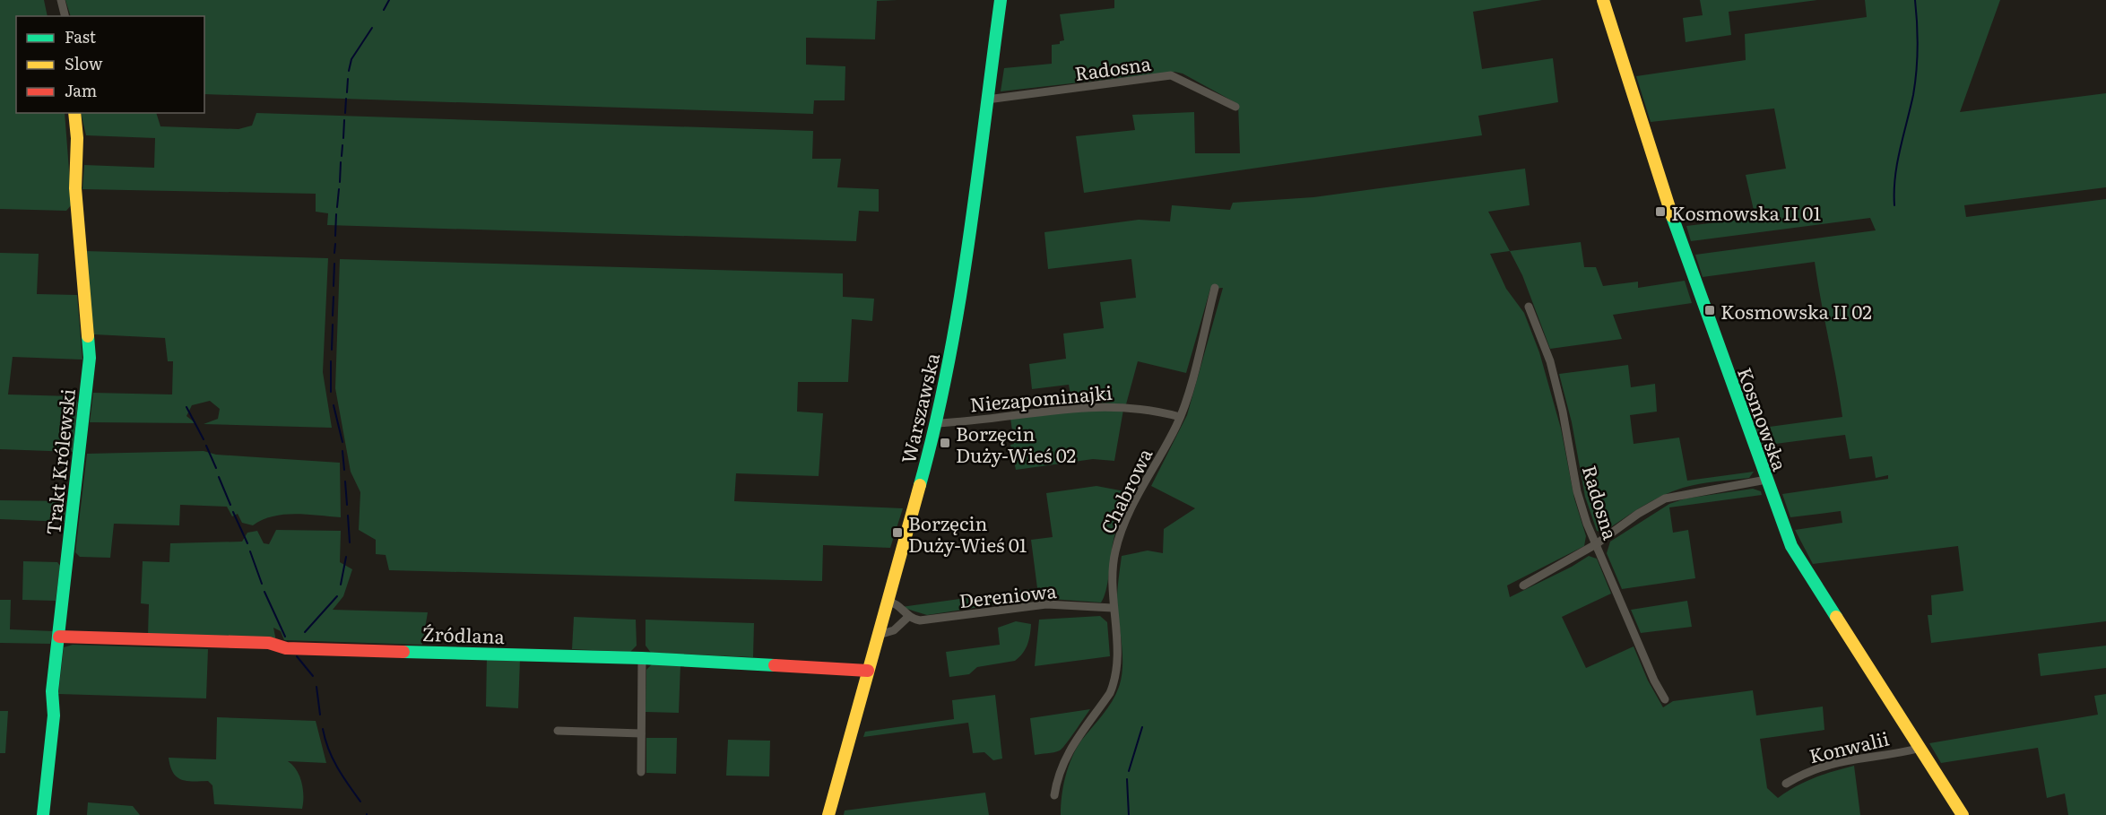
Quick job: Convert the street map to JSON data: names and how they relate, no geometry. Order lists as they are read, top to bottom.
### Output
{
  "streets": {
    "street": [
      "Radosna",
      "Niezapominajki",
      "Warszawska",
      "Kosmowska",
      "Trakt Królewski",
      "Chabrowa",
      "Dereniowa",
      "Źródlana",
      "Konwalii"
    ]
  },
  "crossings": [
    ["Radosna", "Warszawska"],
    ["Niezapominajki", "Warszawska"],
    ["Niezapominajki", "Chabrowa"],
    ["Warszawska", "Źródlana"],
    ["Kosmowska", "Konwalii"],
    ["Trakt Królewski", "Źródlana"],
    ["Chabrowa", "Dereniowa"]
  ],
  "places": {
    "transit": [
      "Kosmowska II 01",
      "Kosmowska II 02",
      "Borzęcin Duży-Wieś 02",
      "Borzęcin Duży-Wieś 01"
    ]
  },
  "legend": ["Fast", "Slow", "Jam"]
}
